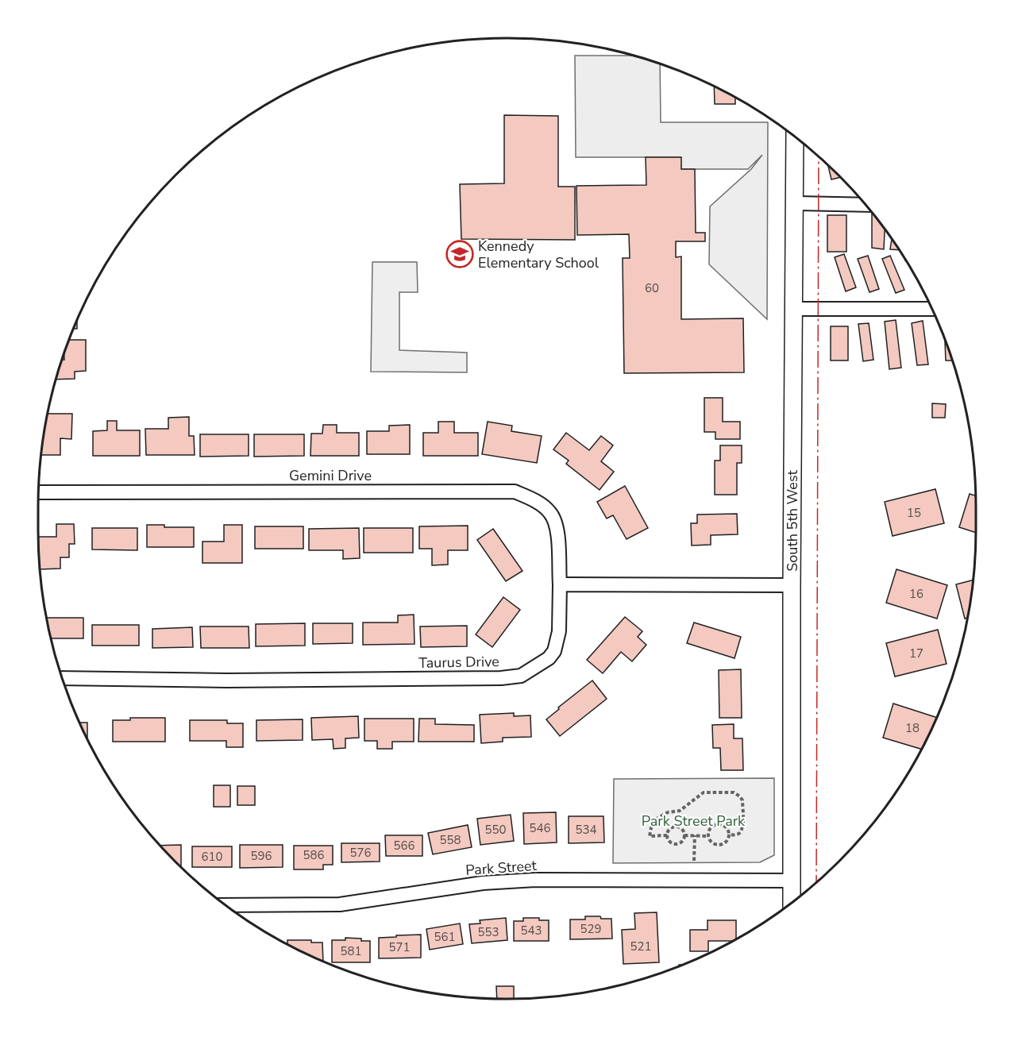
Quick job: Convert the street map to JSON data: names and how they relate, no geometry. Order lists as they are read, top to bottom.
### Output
{
  "streets": {
    "street": [
      "Gemini Drive",
      "South 5th West",
      "Taurus Drive",
      "Park Street"
    ]
  },
  "crossings": [
    ["Gemini Drive", "Taurus Drive"],
    ["South 5th West", "Park Street"]
  ],
  "parks": ["Park Street Park"],
  "places": {
    "school or university": ["Kennedy Elementary School"]
  },
  "house_numbers": [
    "60",
    "15",
    "16",
    "17",
    "18",
    "546",
    "550",
    "534",
    "558",
    "566",
    "576",
    "586",
    "596",
    "610",
    "529",
    "543",
    "553",
    "561",
    "521",
    "571",
    "581"
  ]
}
